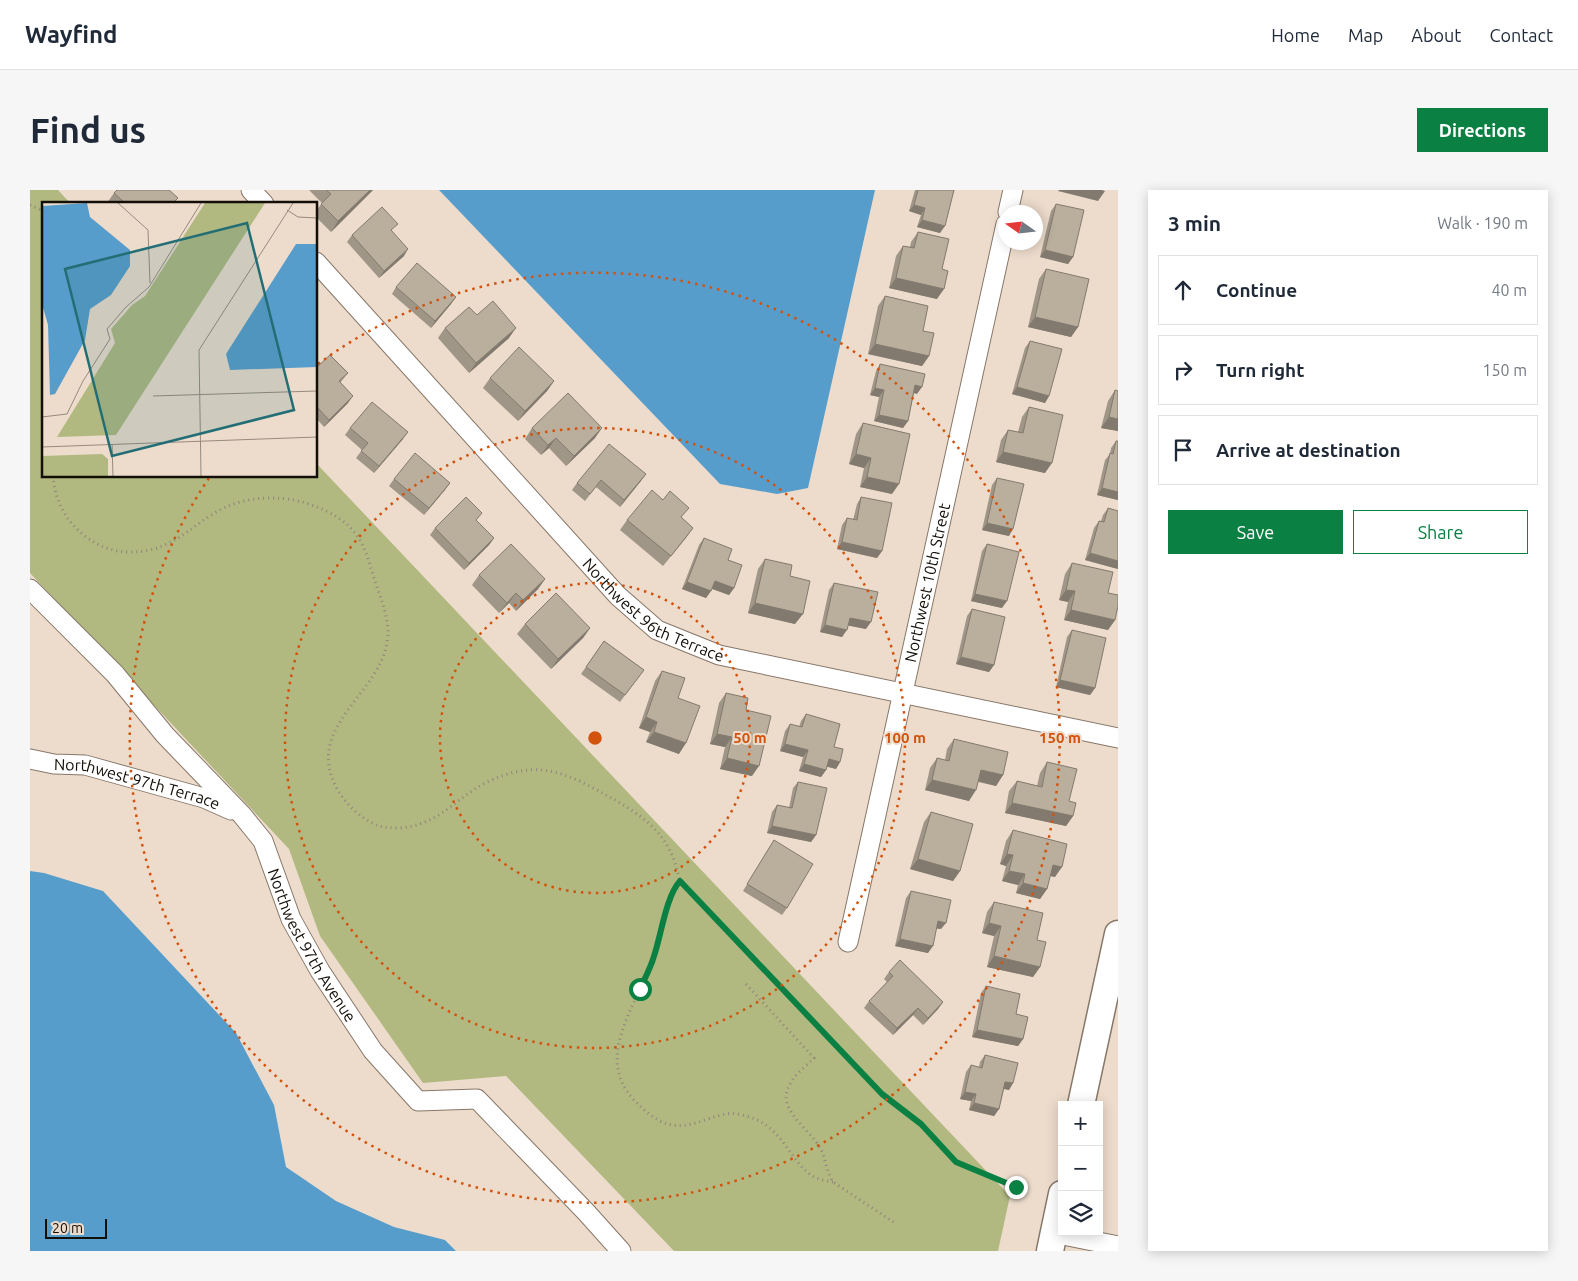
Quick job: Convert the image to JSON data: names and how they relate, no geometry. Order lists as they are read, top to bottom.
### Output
{
  "streets": {
    "street": [
      "Northwest 10th Street",
      "Northwest 96th Terrace",
      "Northwest 97th Terrace",
      "Northwest 97th Avenue"
    ]
  },
  "crossings": [
    ["Northwest 10th Street", "Northwest 96th Terrace"],
    ["Northwest 97th Terrace", "Northwest 97th Avenue"]
  ],
  "scale_bar": "20 m",
  "north": "left",
  "page": {
    "header": "Wayfind",
    "nav": [
      "Home",
      "Map",
      "About",
      "Contact"
    ],
    "buttons": [
      "Directions",
      ["Save", "Share"]
    ],
    "title": "Find us",
    "heading": ["3 min", "Walk · 190 m"],
    "list": [
      ["Continue", "40 m"],
      ["Turn right", "150 m"],
      "Arrive at destination"
    ],
    "map_buttons": ["+", "−"],
    "scale": "20 m"
  },
  "rings": ["50 m", "100 m", "150 m"]
}
